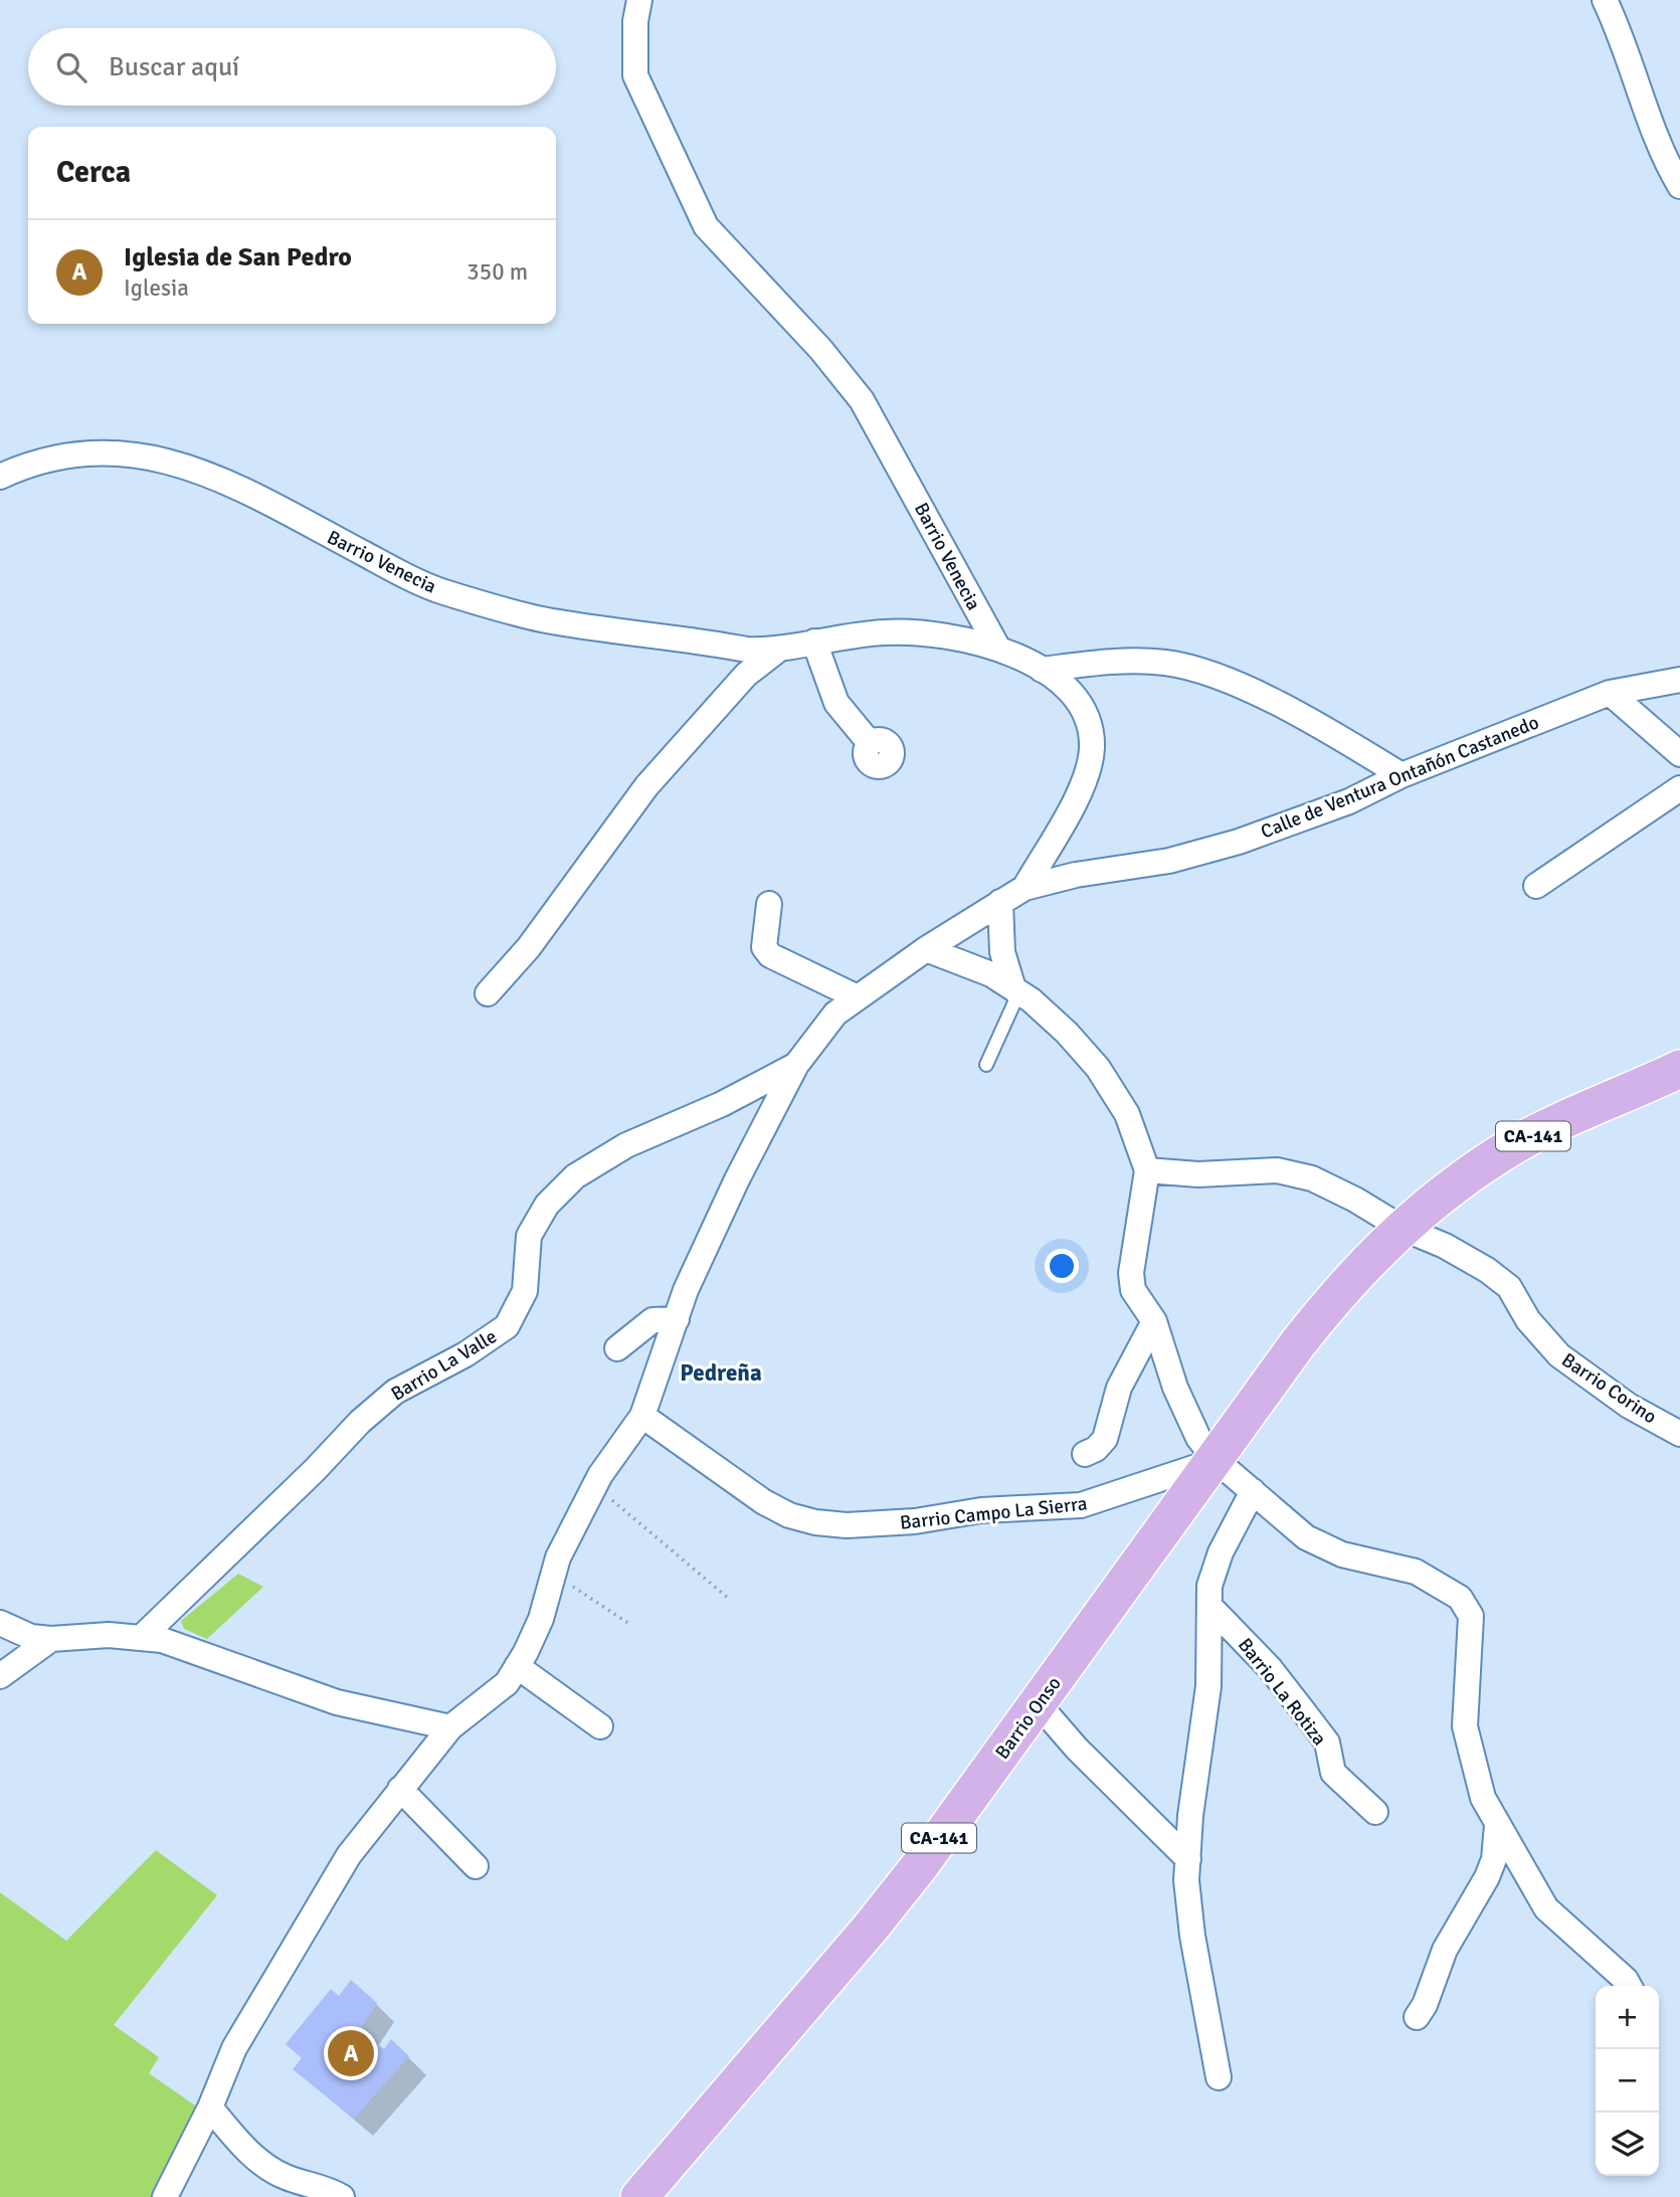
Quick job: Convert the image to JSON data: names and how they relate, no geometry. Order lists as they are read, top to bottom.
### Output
{
  "streets": {
    "main road": ["CA-141", "Barrio Onso"],
    "street": [
      "Barrio Venecia",
      "Calle de Ventura Ontañón Castanedo",
      "Barrio La Valle",
      "Barrio Corino",
      "Barrio Campo La Sierra",
      "Barrio La Rotiza"
    ]
  },
  "crossings": [
    ["Barrio Venecia", "Calle de Ventura Ontañón Castanedo"],
    ["Calle de Ventura Ontañón Castanedo", "Barrio La Valle"],
    ["Calle de Ventura Ontañón Castanedo", "Barrio Campo La Sierra"],
    ["CA-141", "Barrio Corino"],
    ["CA-141", "Barrio Onso"],
    ["Barrio Corino", "Barrio Onso"],
    ["Barrio Campo La Sierra", "Barrio Onso"]
  ],
  "districts": ["Pedreña"],
  "page": {
    "search": "Buscar aquí",
    "heading": "Cerca",
    "list": [
      {
        "mark": "A",
        "name": "Iglesia de San Pedro",
        "note": "Iglesia",
        "value": "350 m"
      }
    ],
    "map_buttons": ["+", "−"],
    "pins": "A"
  }
}
